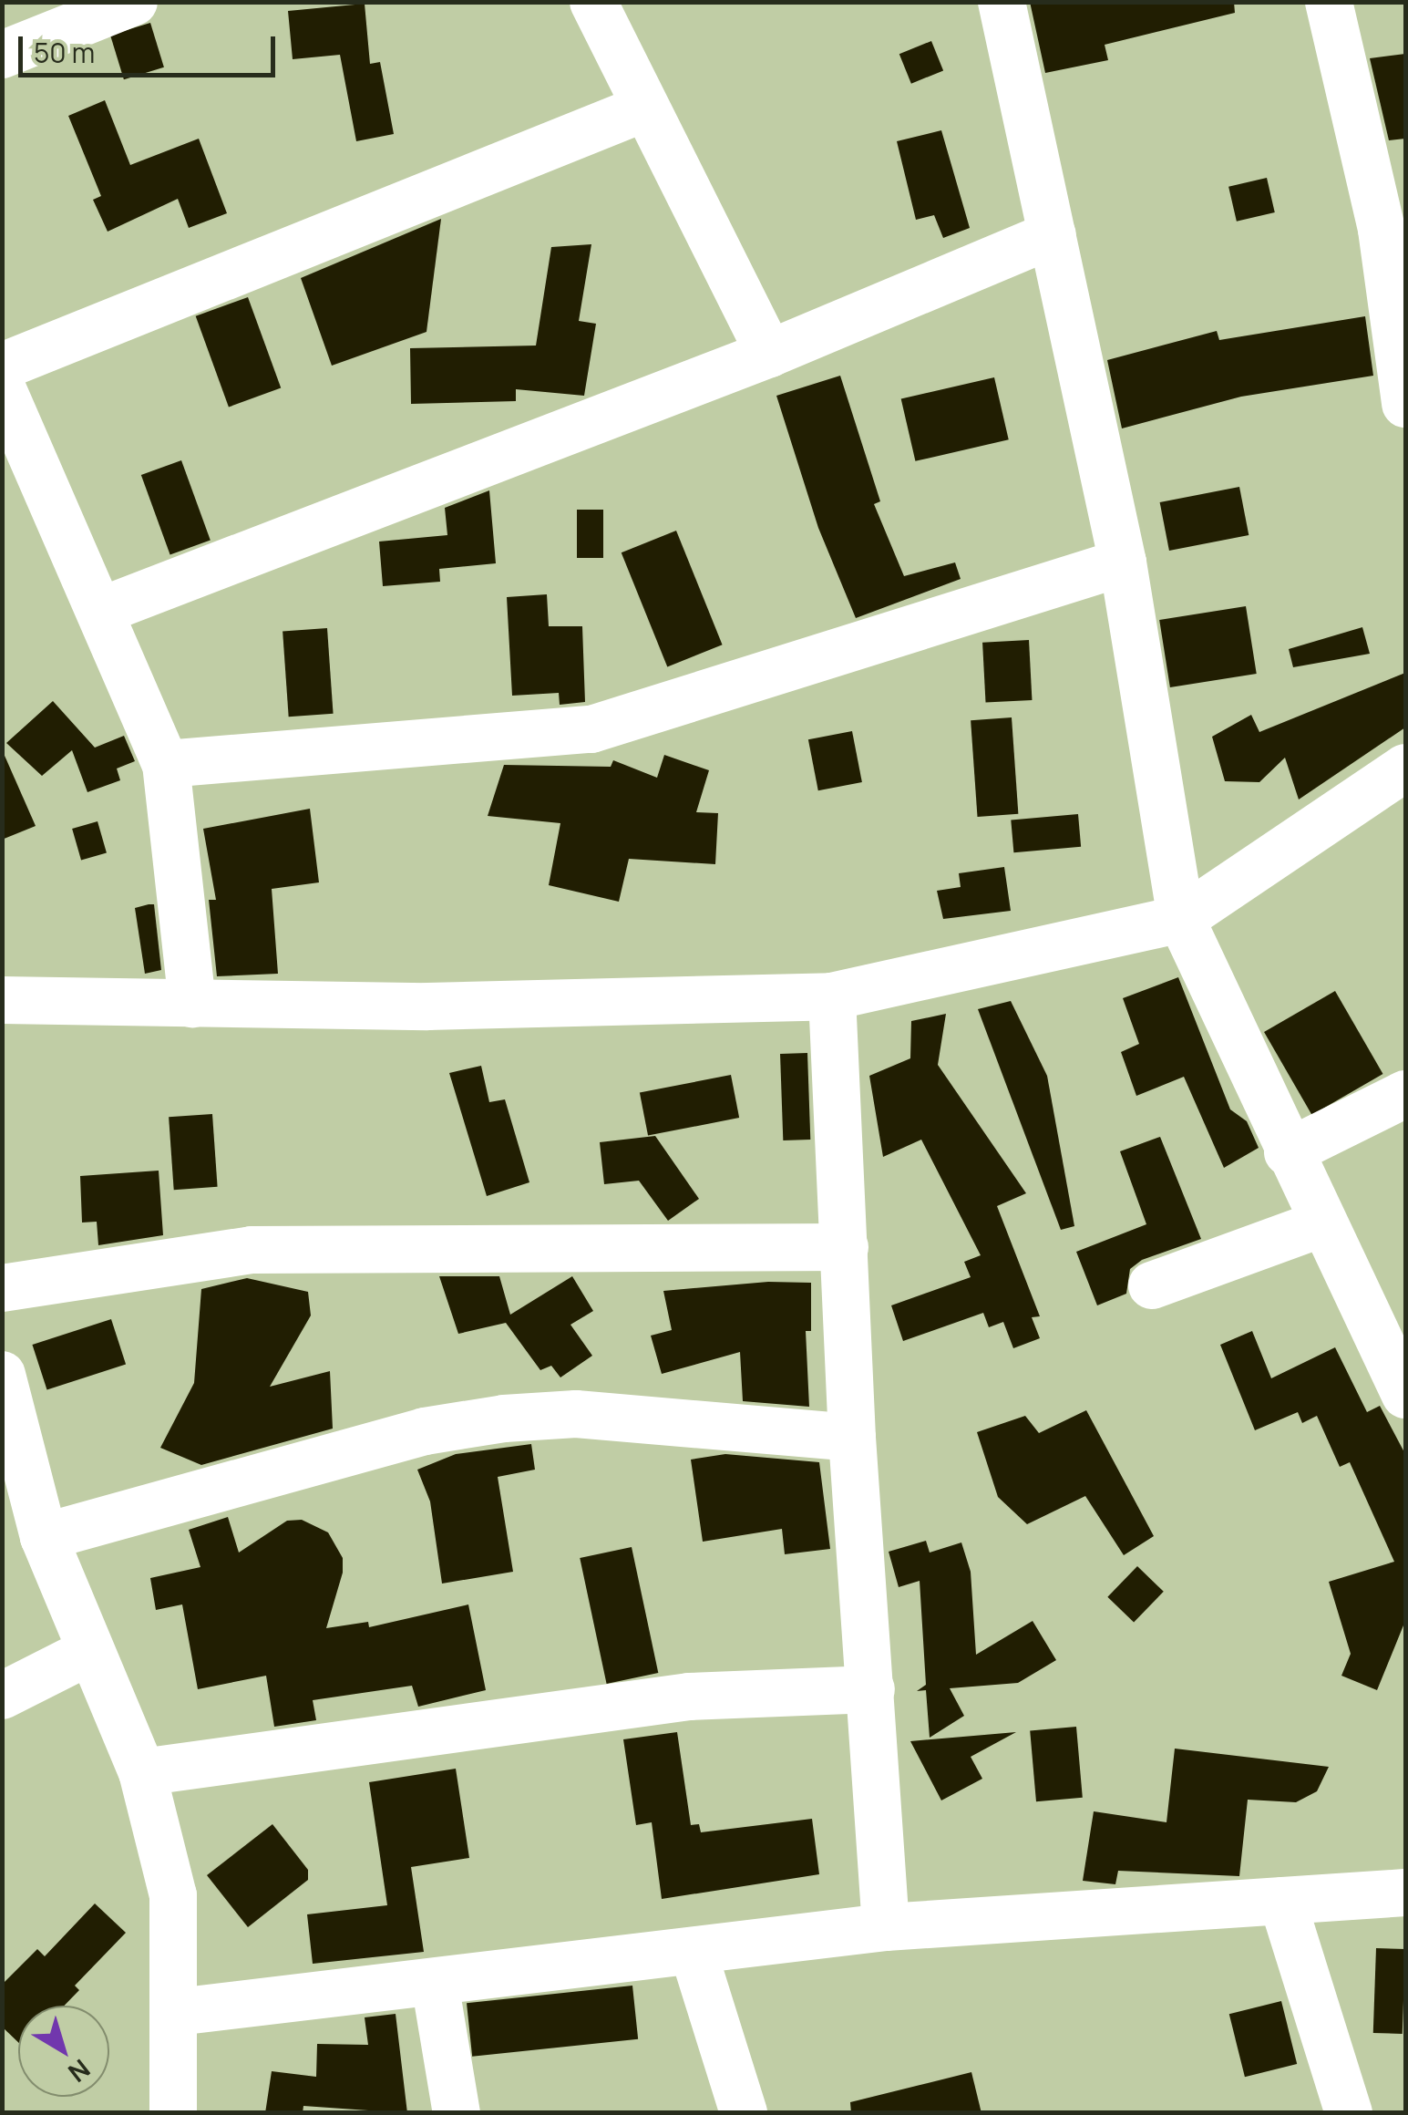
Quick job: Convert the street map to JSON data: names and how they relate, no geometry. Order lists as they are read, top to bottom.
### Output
{
  "scale_bar": "50 m",
  "north": "bottom right"
}
